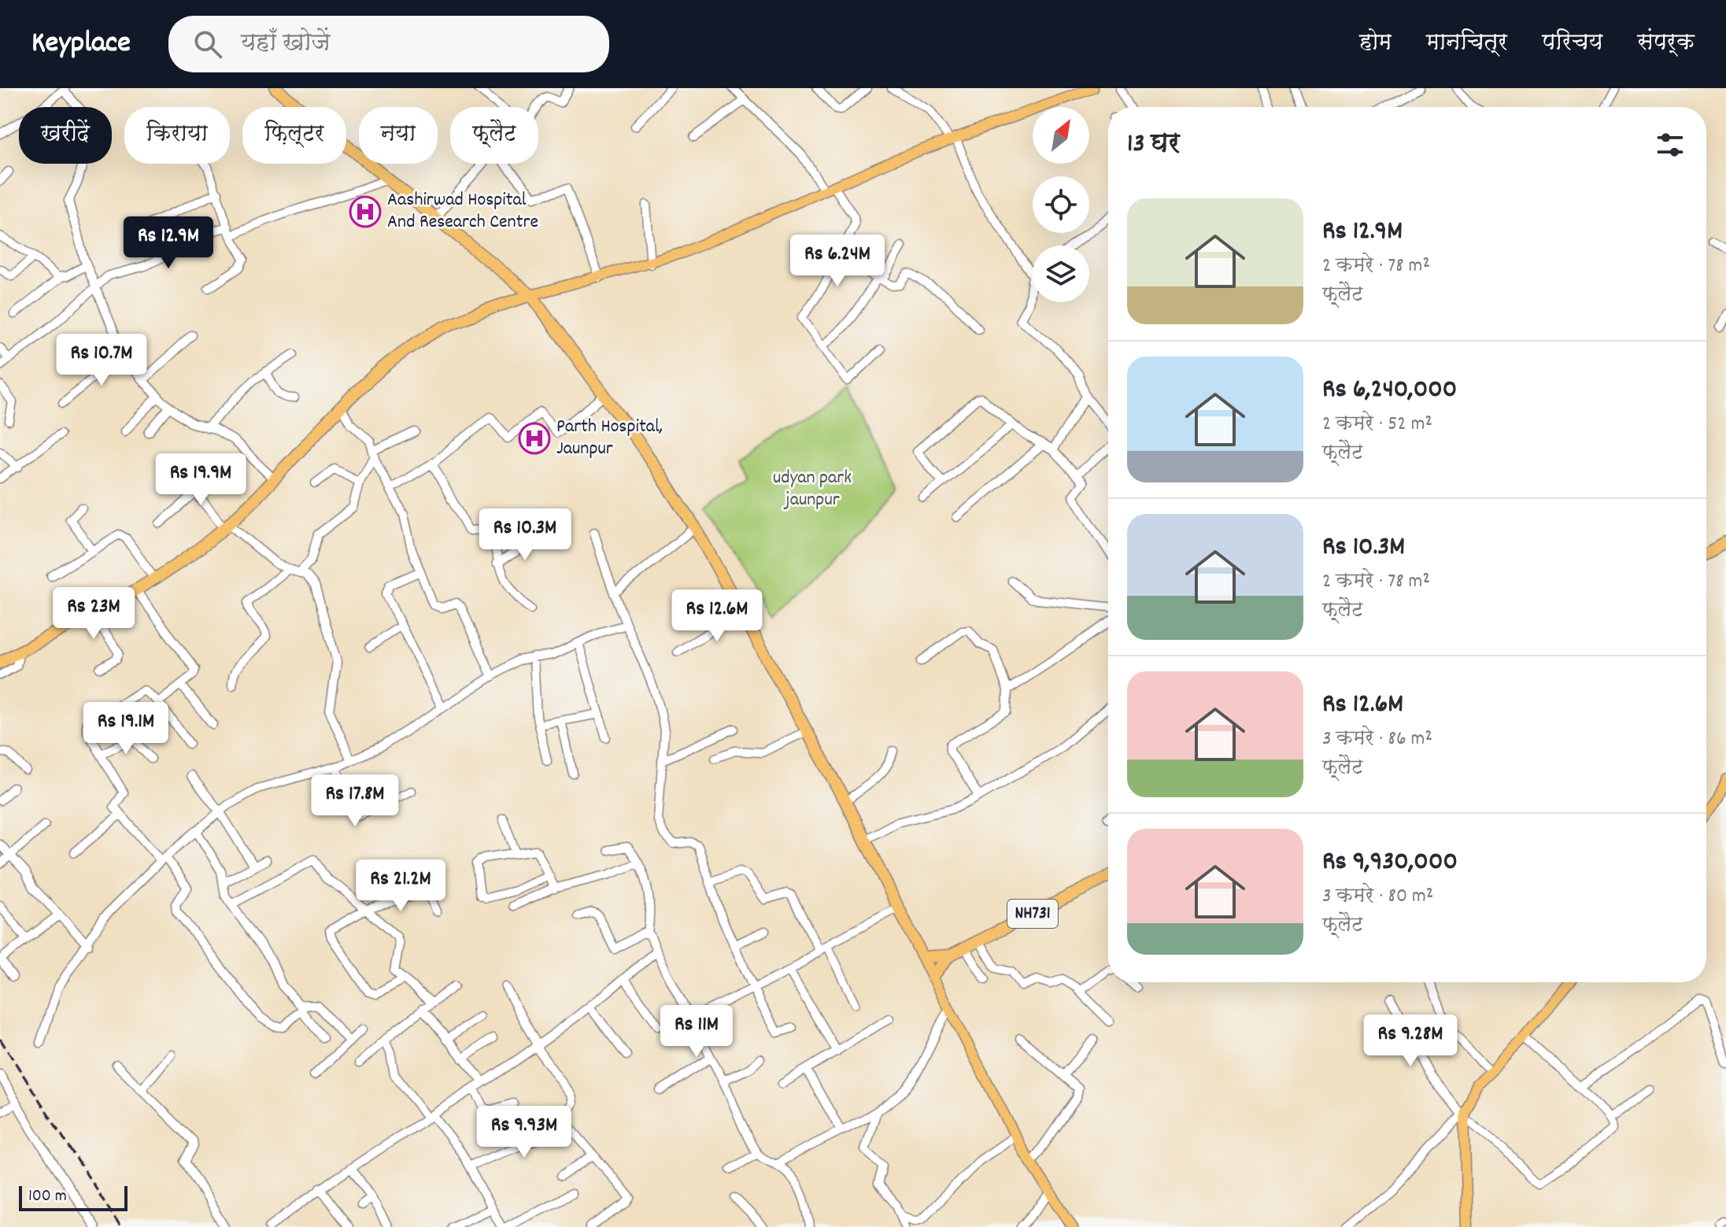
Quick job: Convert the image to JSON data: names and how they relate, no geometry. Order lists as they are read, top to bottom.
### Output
{
  "streets": {
    "highway": ["NH731"]
  },
  "parks": ["udyan park jaunpur"],
  "places": {
    "hospital": ["Aashirwad Hospital And Research Centre", "Parth Hospital, Jaunpur"]
  },
  "scale_bar": "100 m",
  "north": "top right",
  "page": {
    "header": "Keyplace",
    "search": "यहाँ खोजें",
    "nav": [
      "होम",
      "मानचित्र",
      "परिचय",
      "संपर्क"
    ],
    "chip": [
      "खरीदें",
      "किराया",
      "फ़िल्टर",
      "नया",
      "फ़्लैट"
    ],
    "heading": "13 घर",
    "list": [
      {
        "name": "Rs 12.9M",
        "note": "2 कमरे · 78 m² · फ़्लैट"
      },
      {
        "name": "Rs 6,240,000",
        "note": "2 कमरे · 52 m² · फ़्लैट"
      },
      {
        "name": "Rs 10.3M",
        "note": "2 कमरे · 78 m² · फ़्लैट"
      },
      {
        "name": "Rs 12.6M",
        "note": "3 कमरे · 86 m² · फ़्लैट"
      },
      {
        "name": "Rs 9,930,000",
        "note": "3 कमरे · 80 m² · फ़्लैट"
      }
    ],
    "price": [
      "Rs 12.9M",
      "Rs 6.24M",
      "Rs 10.7M",
      "Rs 19.9M",
      "Rs 10.3M",
      "Rs 23M",
      "Rs 12.6M",
      "Rs 19.1M",
      "Rs 17.8M",
      "Rs 21.2M",
      "Rs 11M",
      "Rs 9.28M",
      "Rs 9.93M"
    ],
    "scale": "100 m"
  }
}
